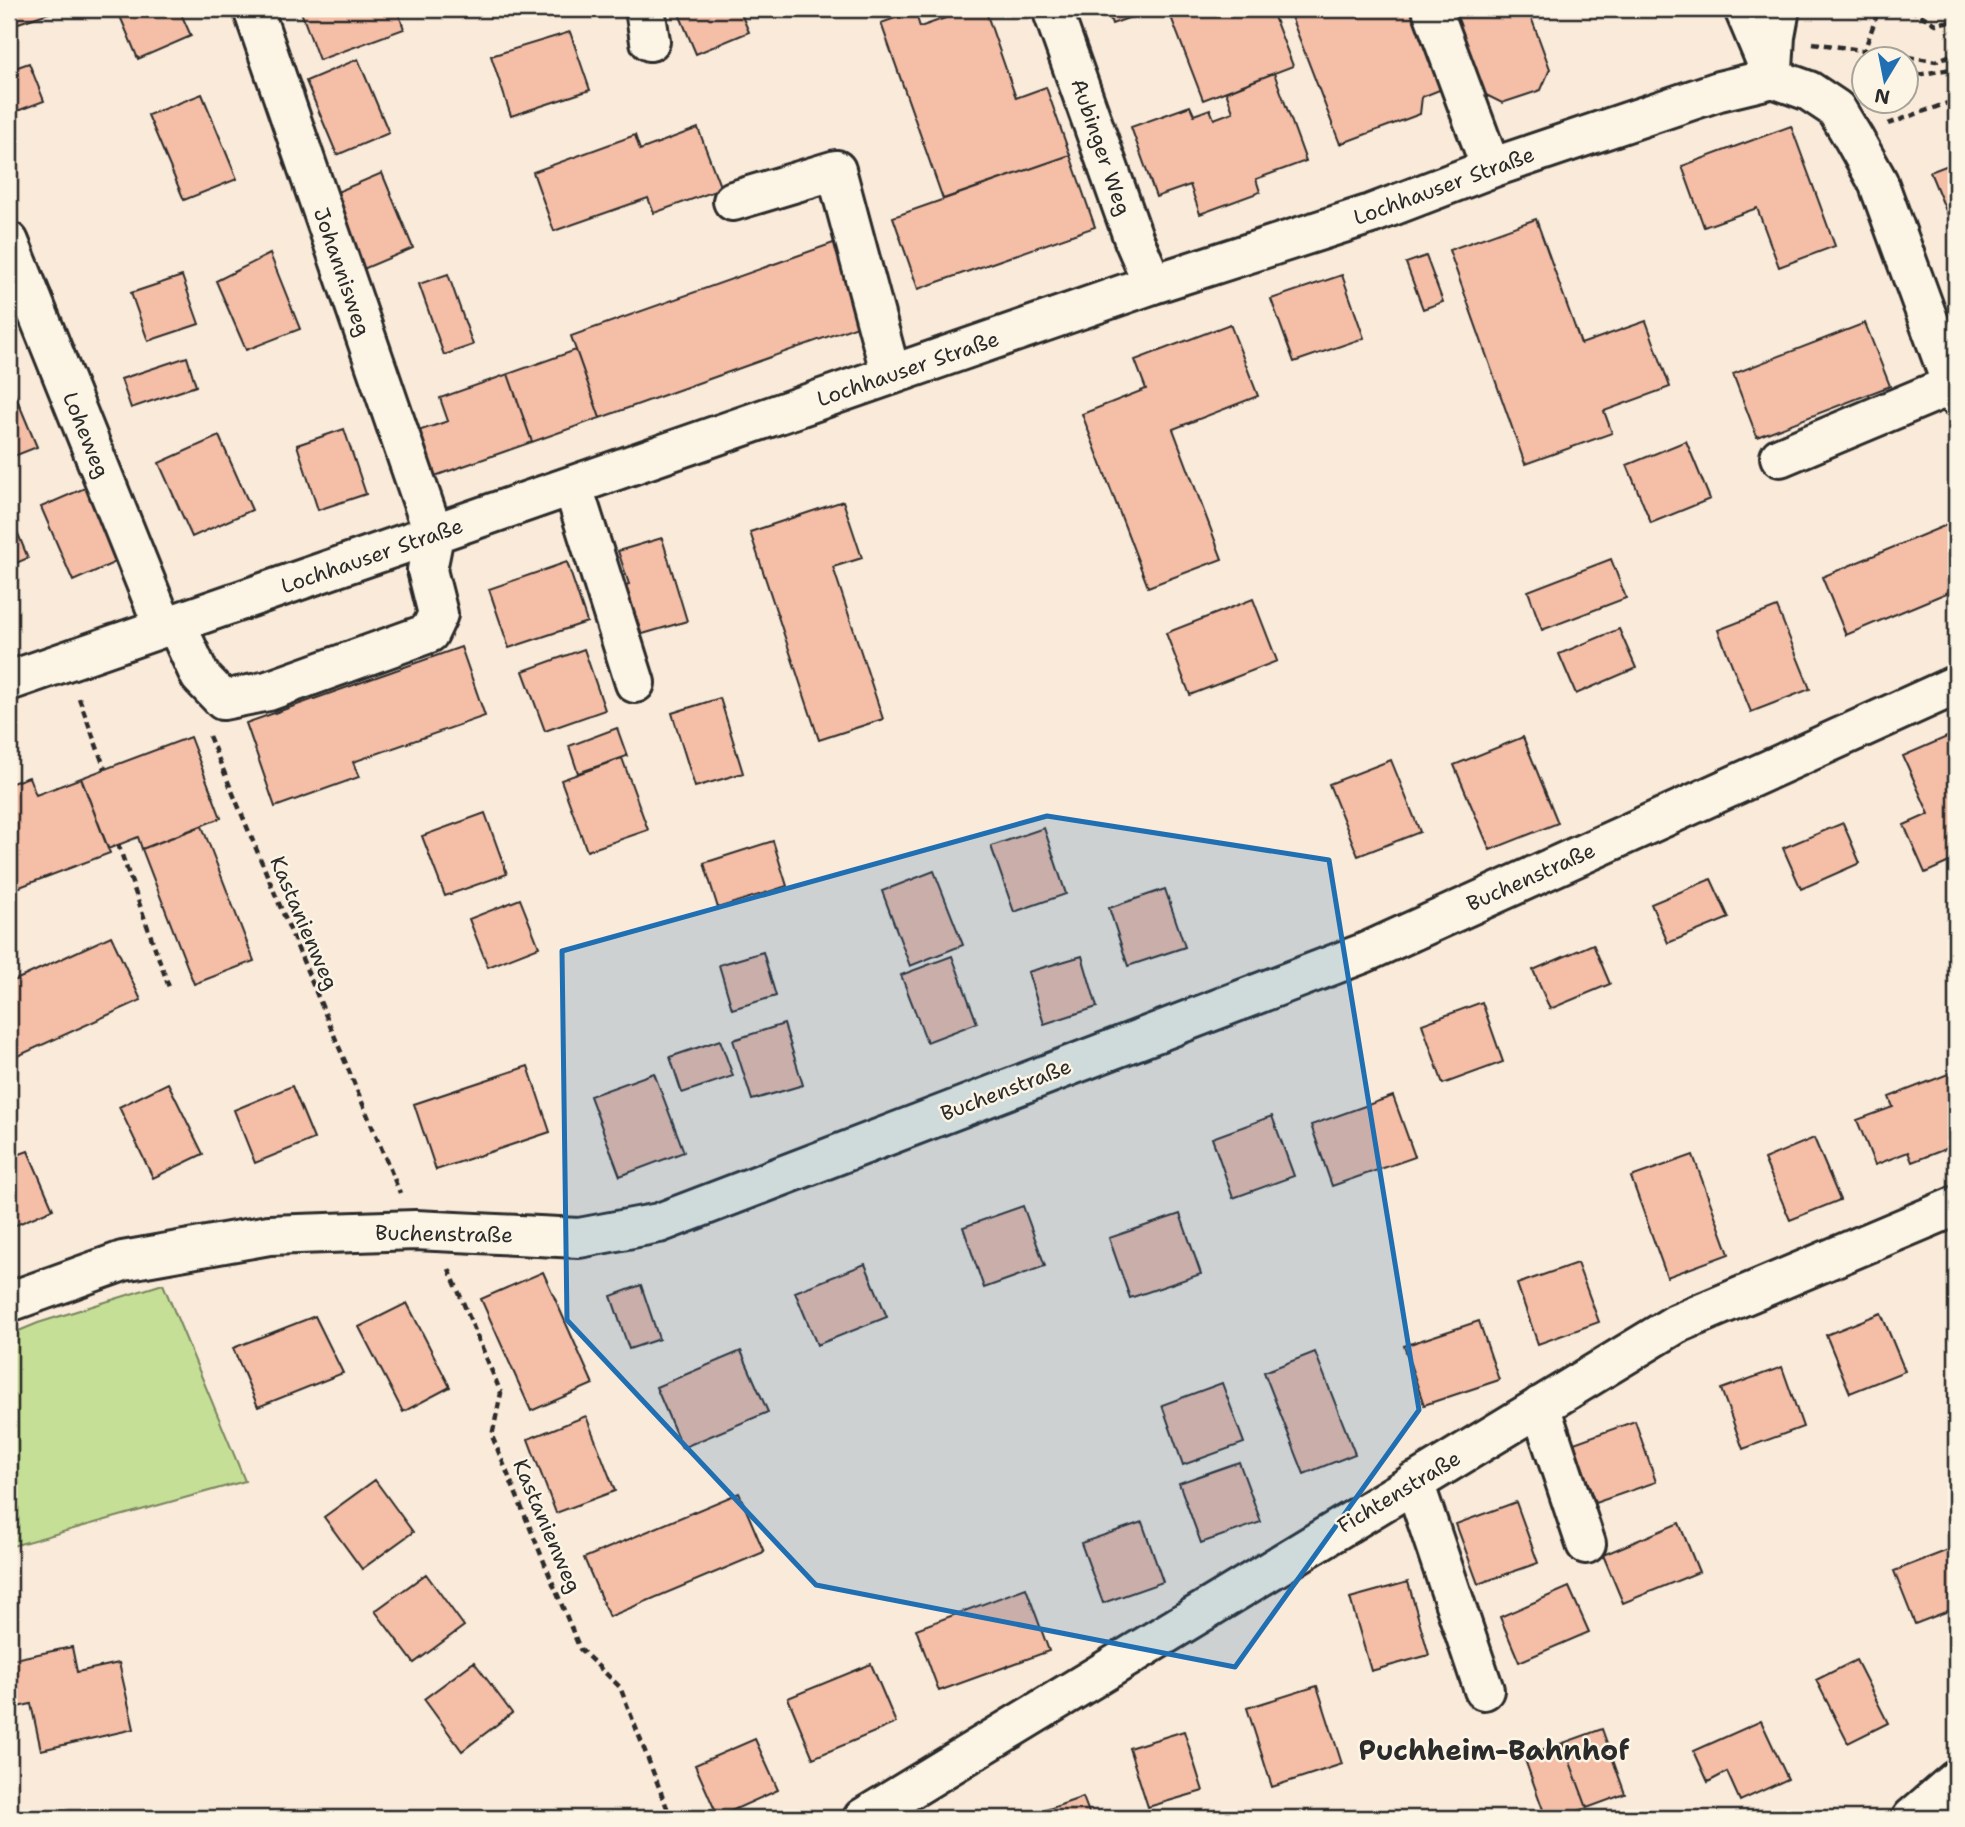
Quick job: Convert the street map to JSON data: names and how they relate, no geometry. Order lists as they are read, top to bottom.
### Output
{
  "streets": {
    "street": [
      "Aubinger Weg",
      "Lochhauser Straße",
      "Johannisweg",
      "Loheweg",
      "Buchenstraße",
      "Fichtenstraße"
    ],
    "path": ["Kastanienweg"]
  },
  "crossings": [
    ["Aubinger Weg", "Lochhauser Straße"],
    ["Lochhauser Straße", "Johannisweg"],
    ["Lochhauser Straße", "Loheweg"],
    ["Johannisweg", "Loheweg"],
    ["Buchenstraße", "Kastanienweg"]
  ],
  "districts": ["Puchheim-Bahnhof"],
  "north": "bottom"
}
